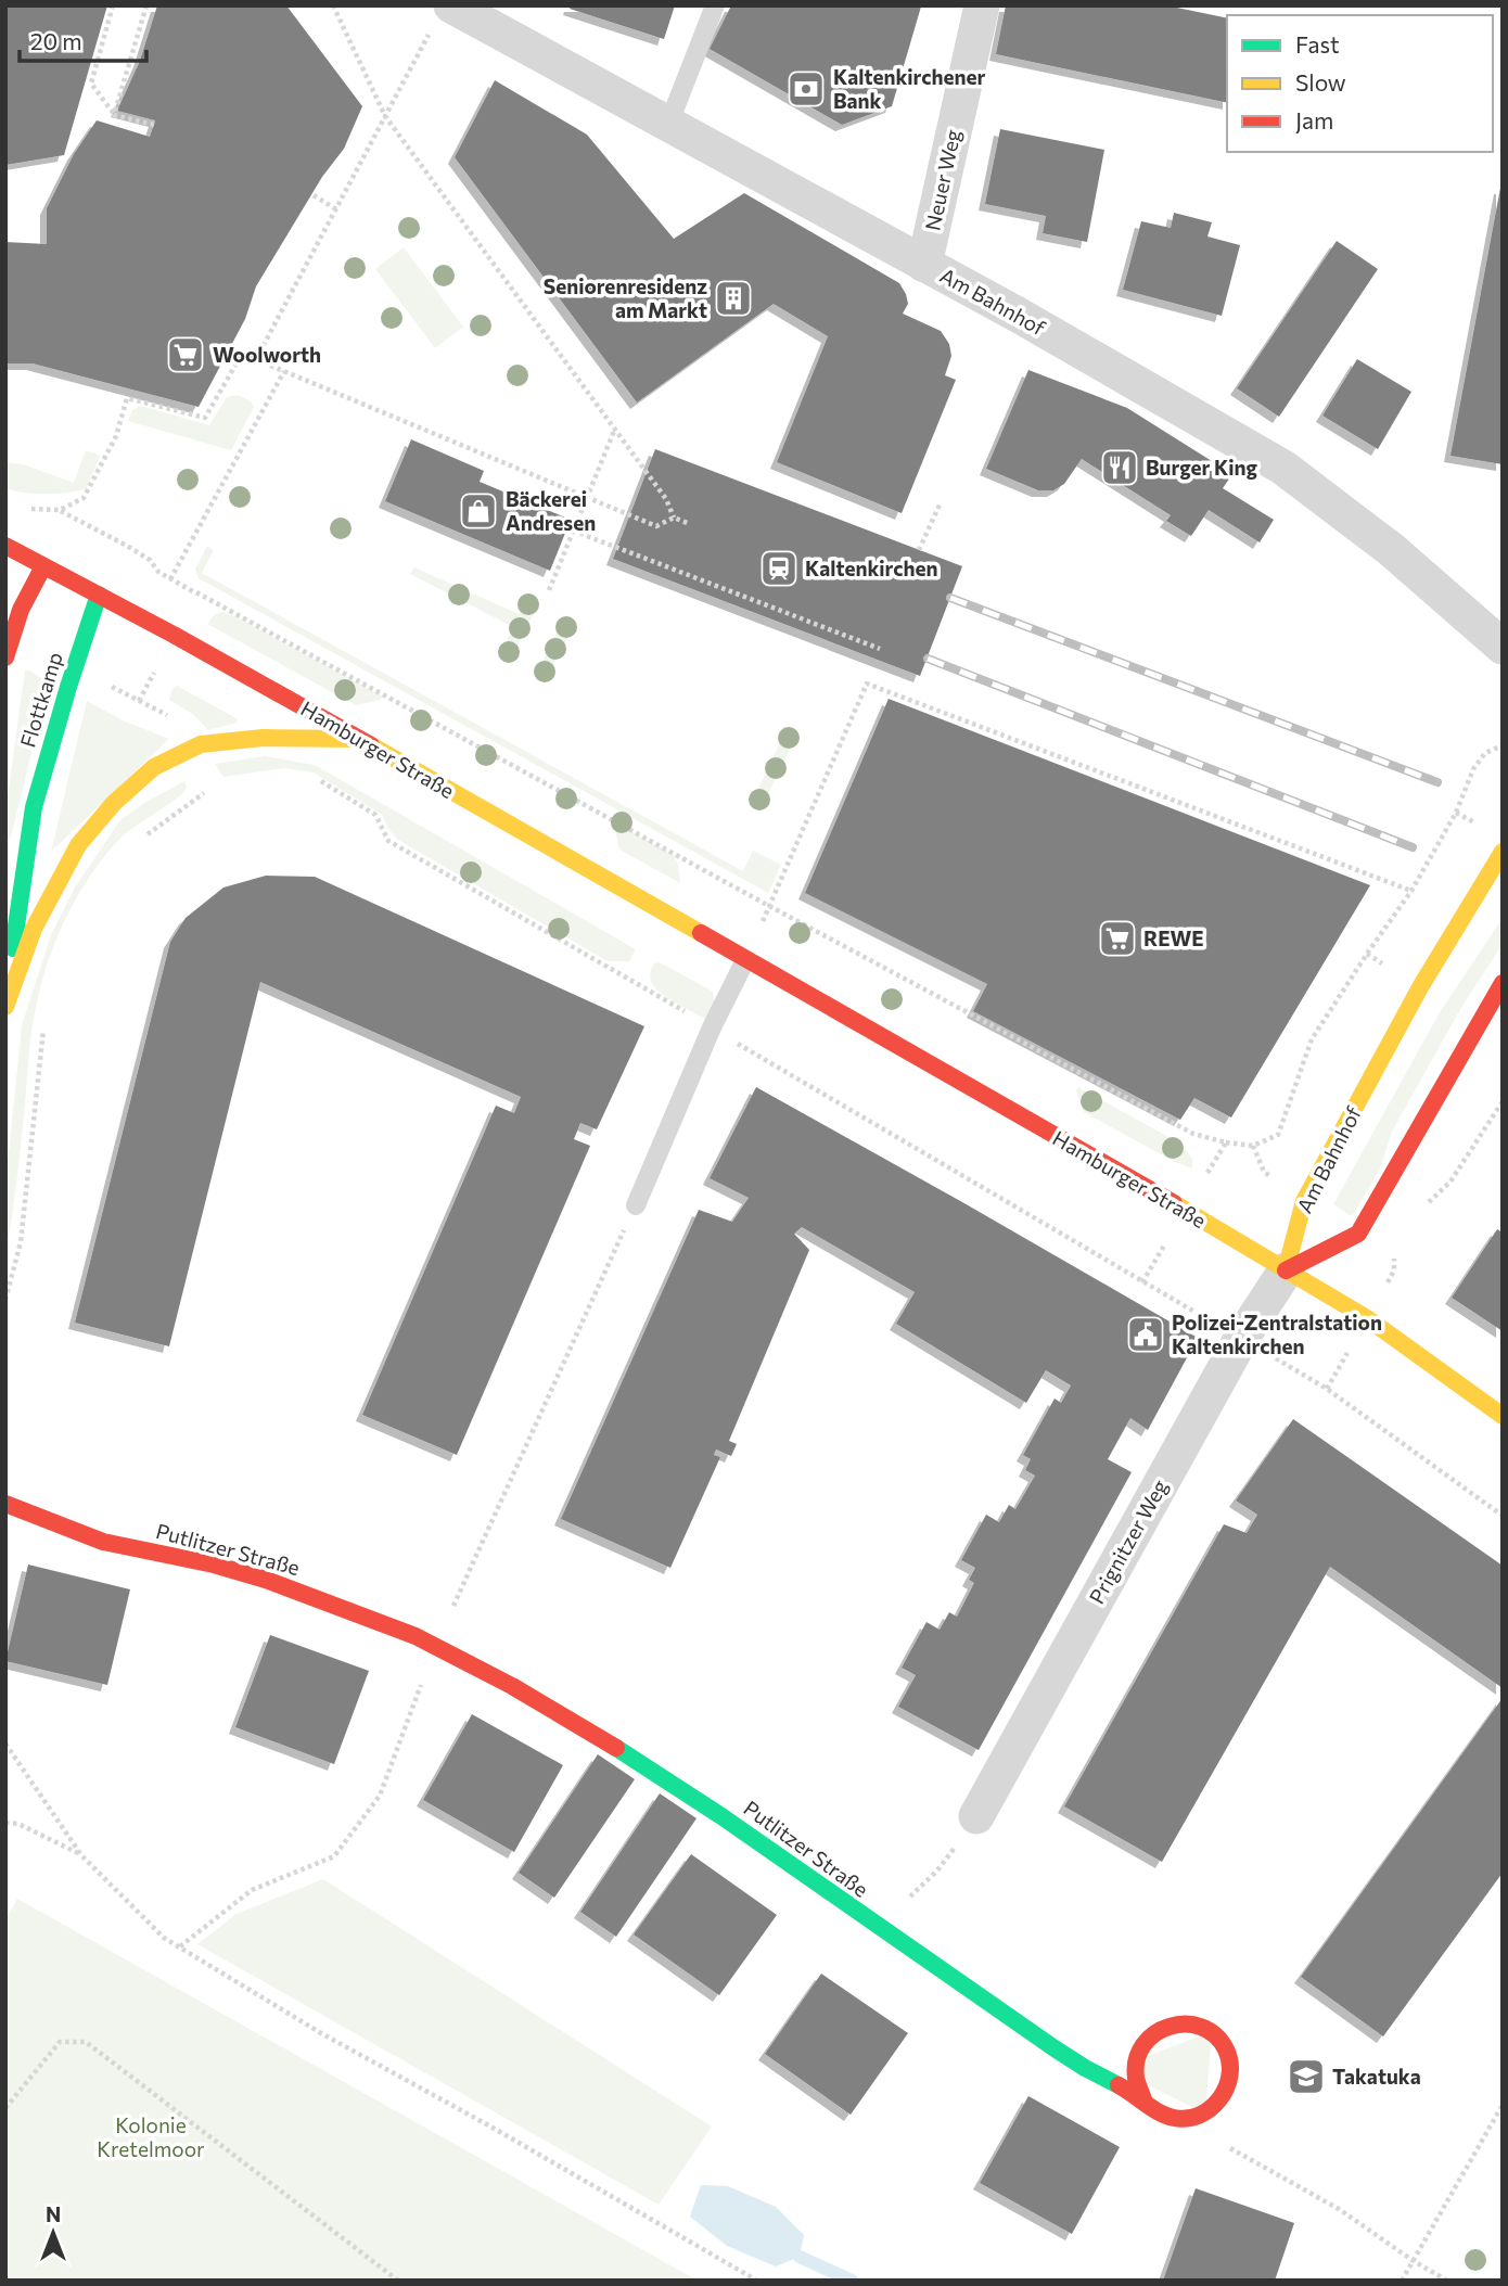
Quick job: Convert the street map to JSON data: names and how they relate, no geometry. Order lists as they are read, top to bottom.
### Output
{
  "streets": {
    "street": [
      "Neuer Weg",
      "Am Bahnhof",
      "Flottkamp",
      "Hamburger Straße",
      "Prignitzer Weg",
      "Putlitzer Straße"
    ]
  },
  "crossings": [
    ["Neuer Weg", "Am Bahnhof"],
    ["Am Bahnhof", "Hamburger Straße"],
    ["Am Bahnhof", "Prignitzer Weg"],
    ["Flottkamp", "Hamburger Straße"],
    ["Hamburger Straße", "Prignitzer Weg"]
  ],
  "parks": ["Kolonie Kretelmoor"],
  "places": {
    "bank": ["Kaltenkirchener Bank"],
    "building": ["Seniorenresidenz am Markt"],
    "supermarket": ["Woolworth", "REWE"],
    "restaurant": ["Burger King"],
    "shop": ["Bäckerei Andresen"],
    "station": ["Kaltenkirchen"],
    "public building": ["Polizei-Zentralstation Kaltenkirchen"],
    "school or university": ["Takatuka"]
  },
  "legend": ["Fast", "Slow", "Jam"],
  "scale_bar": "20 m",
  "north": "top"
}
